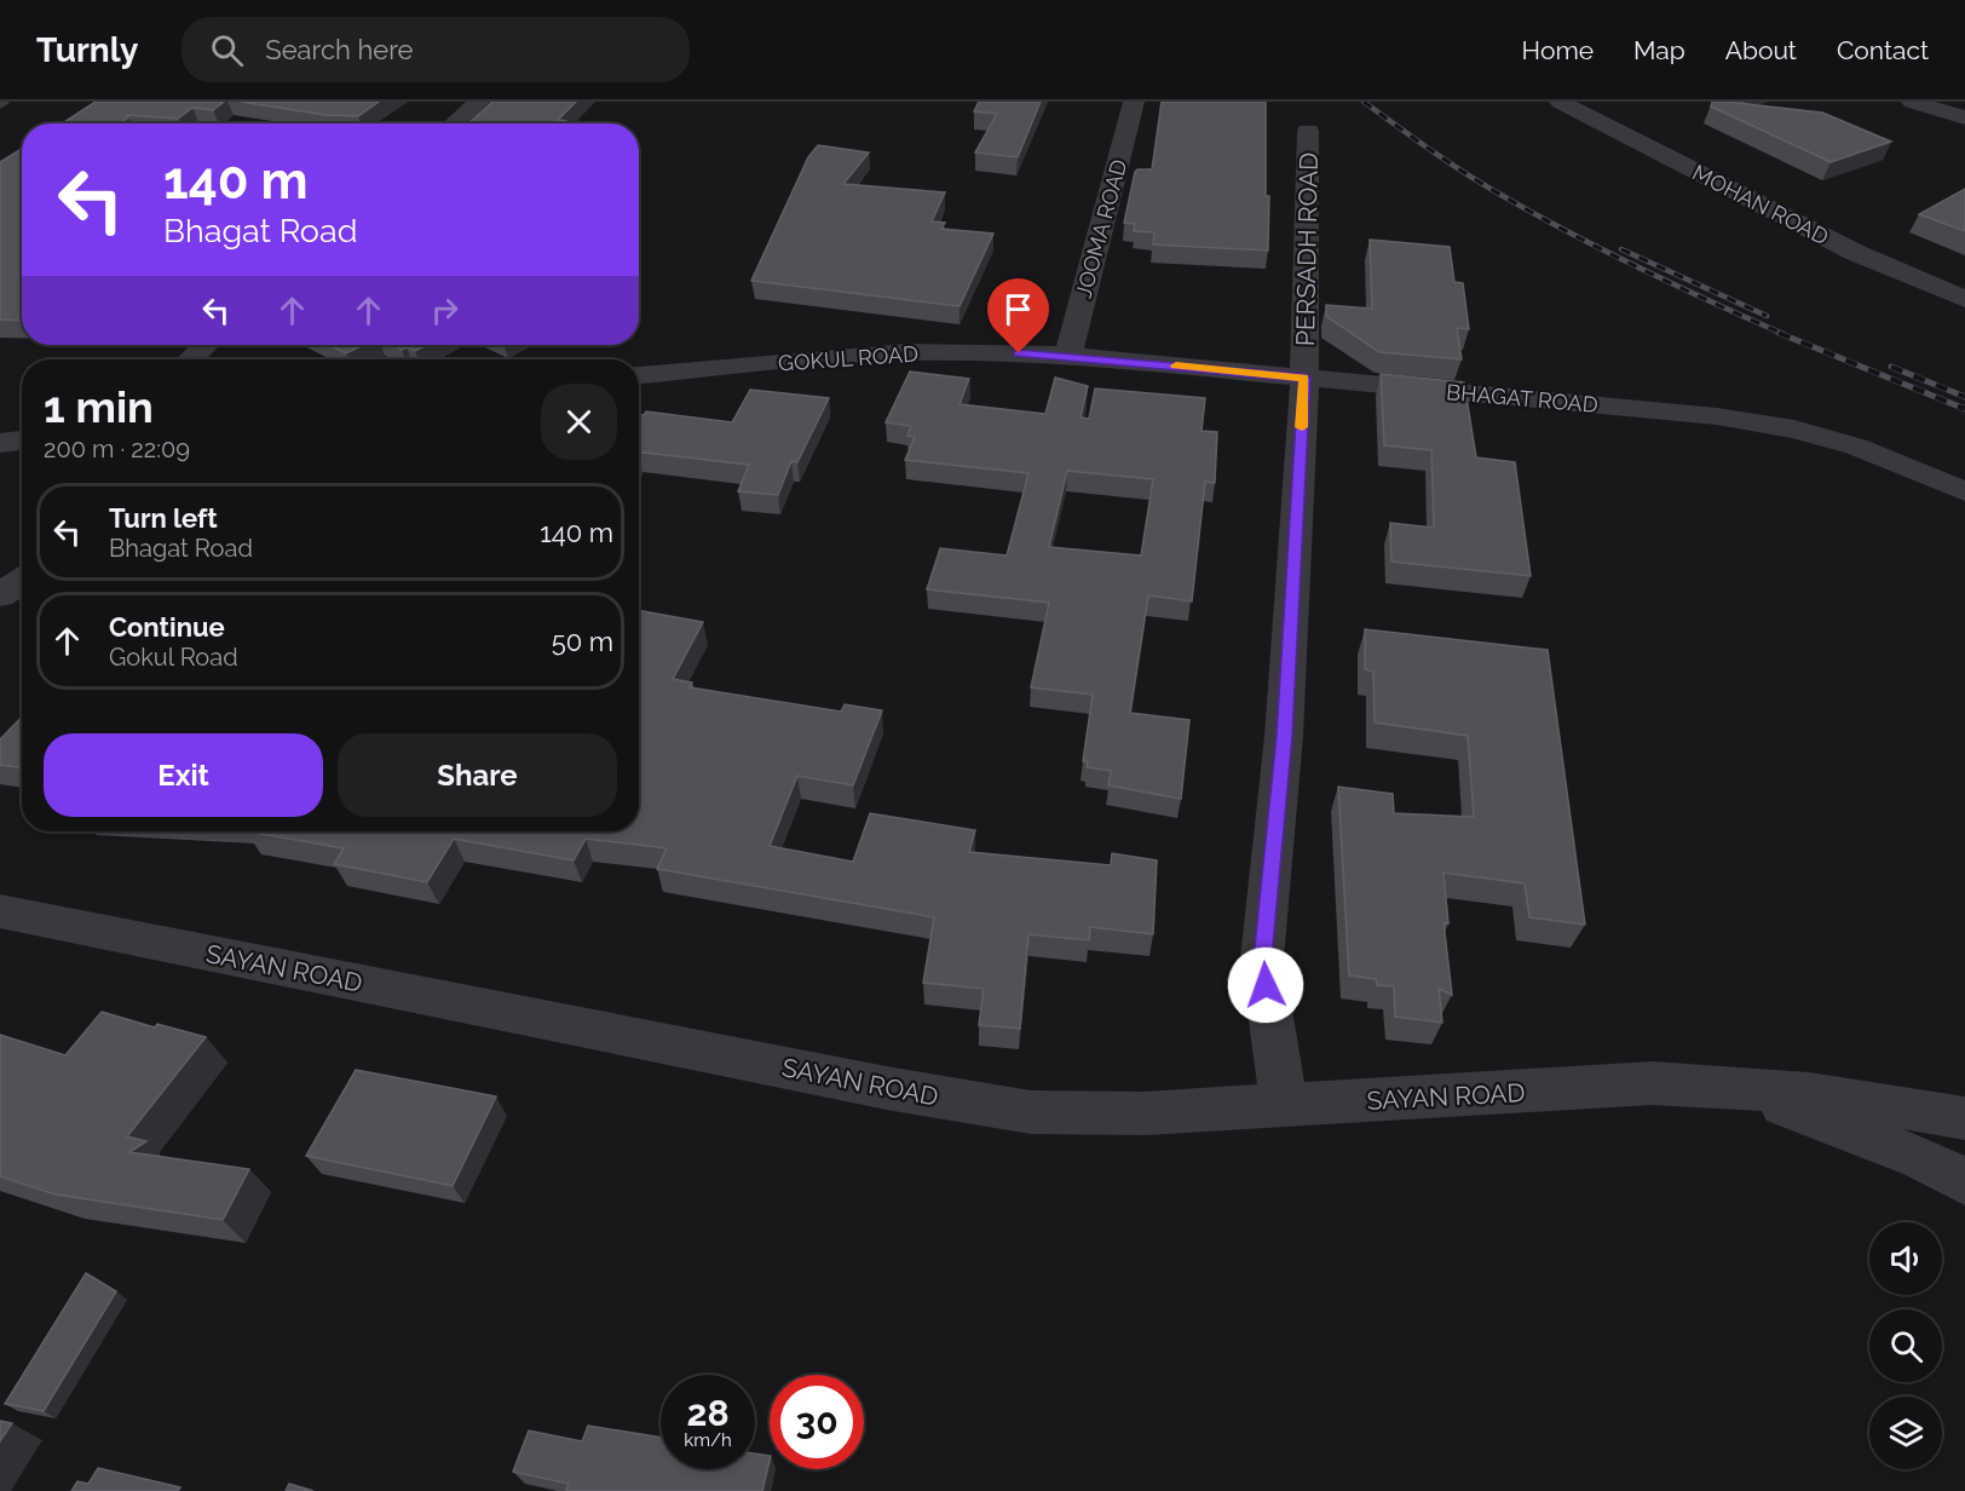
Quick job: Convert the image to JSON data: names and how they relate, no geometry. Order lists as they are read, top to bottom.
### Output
{
  "streets": {
    "street": [
      "MOHAN ROAD",
      "JOOMA ROAD",
      "PERSADH ROAD",
      "GOKUL ROAD",
      "BHAGAT ROAD",
      "SAYAN ROAD"
    ]
  },
  "crossings": [
    ["JOOMA ROAD", "GOKUL ROAD"],
    ["JOOMA ROAD", "BHAGAT ROAD"],
    ["PERSADH ROAD", "BHAGAT ROAD"],
    ["PERSADH ROAD", "SAYAN ROAD"],
    ["GOKUL ROAD", "BHAGAT ROAD"]
  ],
  "page": {
    "header": "Turnly",
    "search": "Search here",
    "nav": [
      "Home",
      "Map",
      "About",
      "Contact"
    ],
    "turn": ["140 m", "Bhagat Road"],
    "heading": ["1 min", "200 m · 22:09"],
    "list": [
      {
        "name": "Turn left",
        "note": "Bhagat Road",
        "value": "140 m"
      },
      {
        "name": "Continue",
        "note": "Gokul Road",
        "value": "50 m"
      }
    ],
    "buttons": ["Exit", "Share"],
    "speed": "28 km/h",
    "limit": "30"
  }
}
